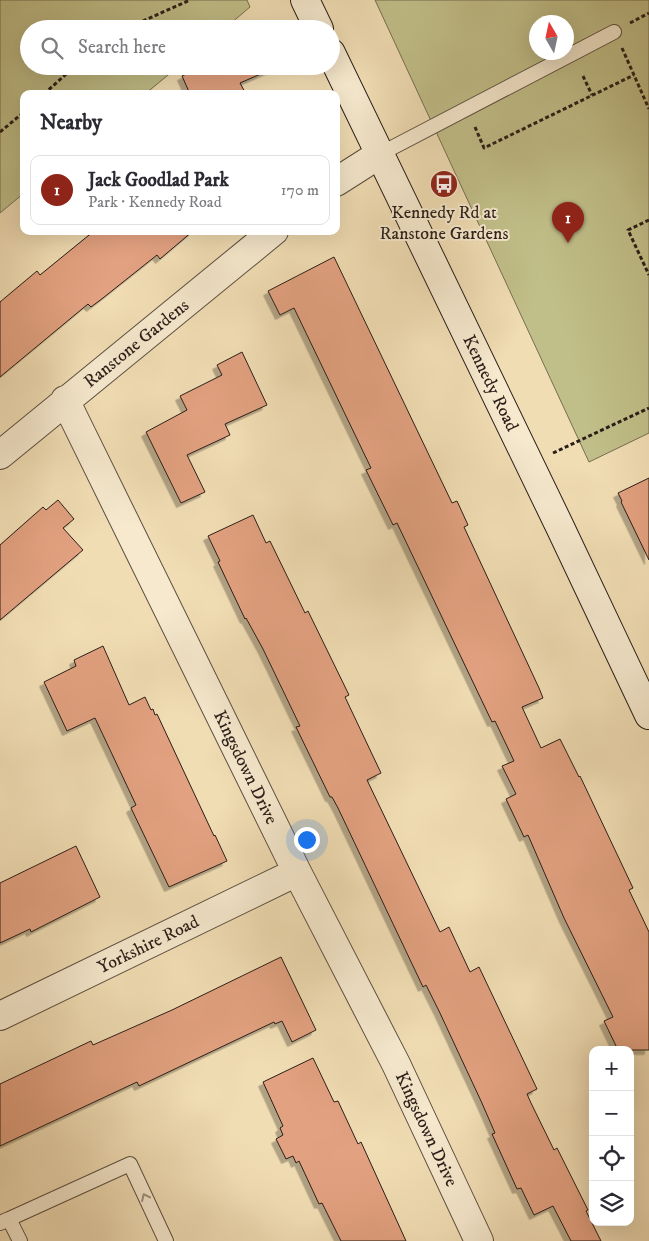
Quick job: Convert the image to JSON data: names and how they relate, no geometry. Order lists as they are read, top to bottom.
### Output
{
  "streets": {
    "street": [
      "Ranstone Gardens",
      "Kennedy Road",
      "Kingsdown Drive",
      "Yorkshire Road"
    ]
  },
  "crossings": [
    ["Ranstone Gardens", "Kingsdown Drive"],
    ["Kingsdown Drive", "Yorkshire Road"]
  ],
  "places": {
    "bus stop": ["Kennedy Rd at Ranstone Gardens"]
  },
  "north": "top",
  "page": {
    "search": "Search here",
    "heading": "Nearby",
    "list": [
      {
        "mark": "1",
        "name": "Jack Goodlad Park",
        "note": "Park · Kennedy Road",
        "value": "170 m"
      }
    ],
    "pins": "1",
    "map_buttons": ["+", "−"]
  }
}
